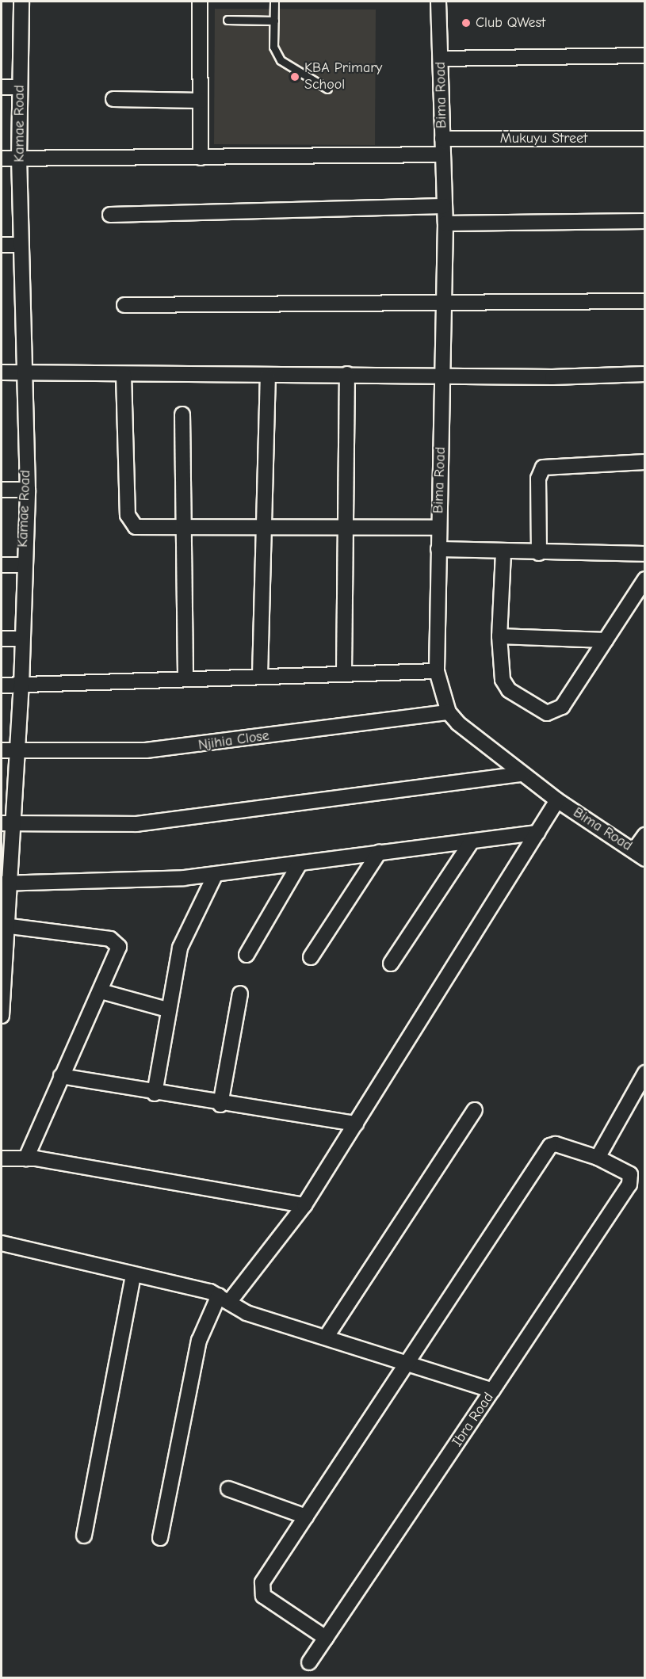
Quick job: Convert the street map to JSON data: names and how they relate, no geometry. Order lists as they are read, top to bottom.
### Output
{
  "streets": {
    "street": [
      "Bima Road",
      "Kamae Road",
      "Mukuyu Street",
      "Njihia Close",
      "Ibra Road"
    ]
  },
  "crossings": [
    ["Bima Road", "Mukuyu Street"],
    ["Bima Road", "Njihia Close"],
    ["Kamae Road", "Njihia Close"]
  ],
  "places": ["Club QWest", "KBA Primary School"]
}
